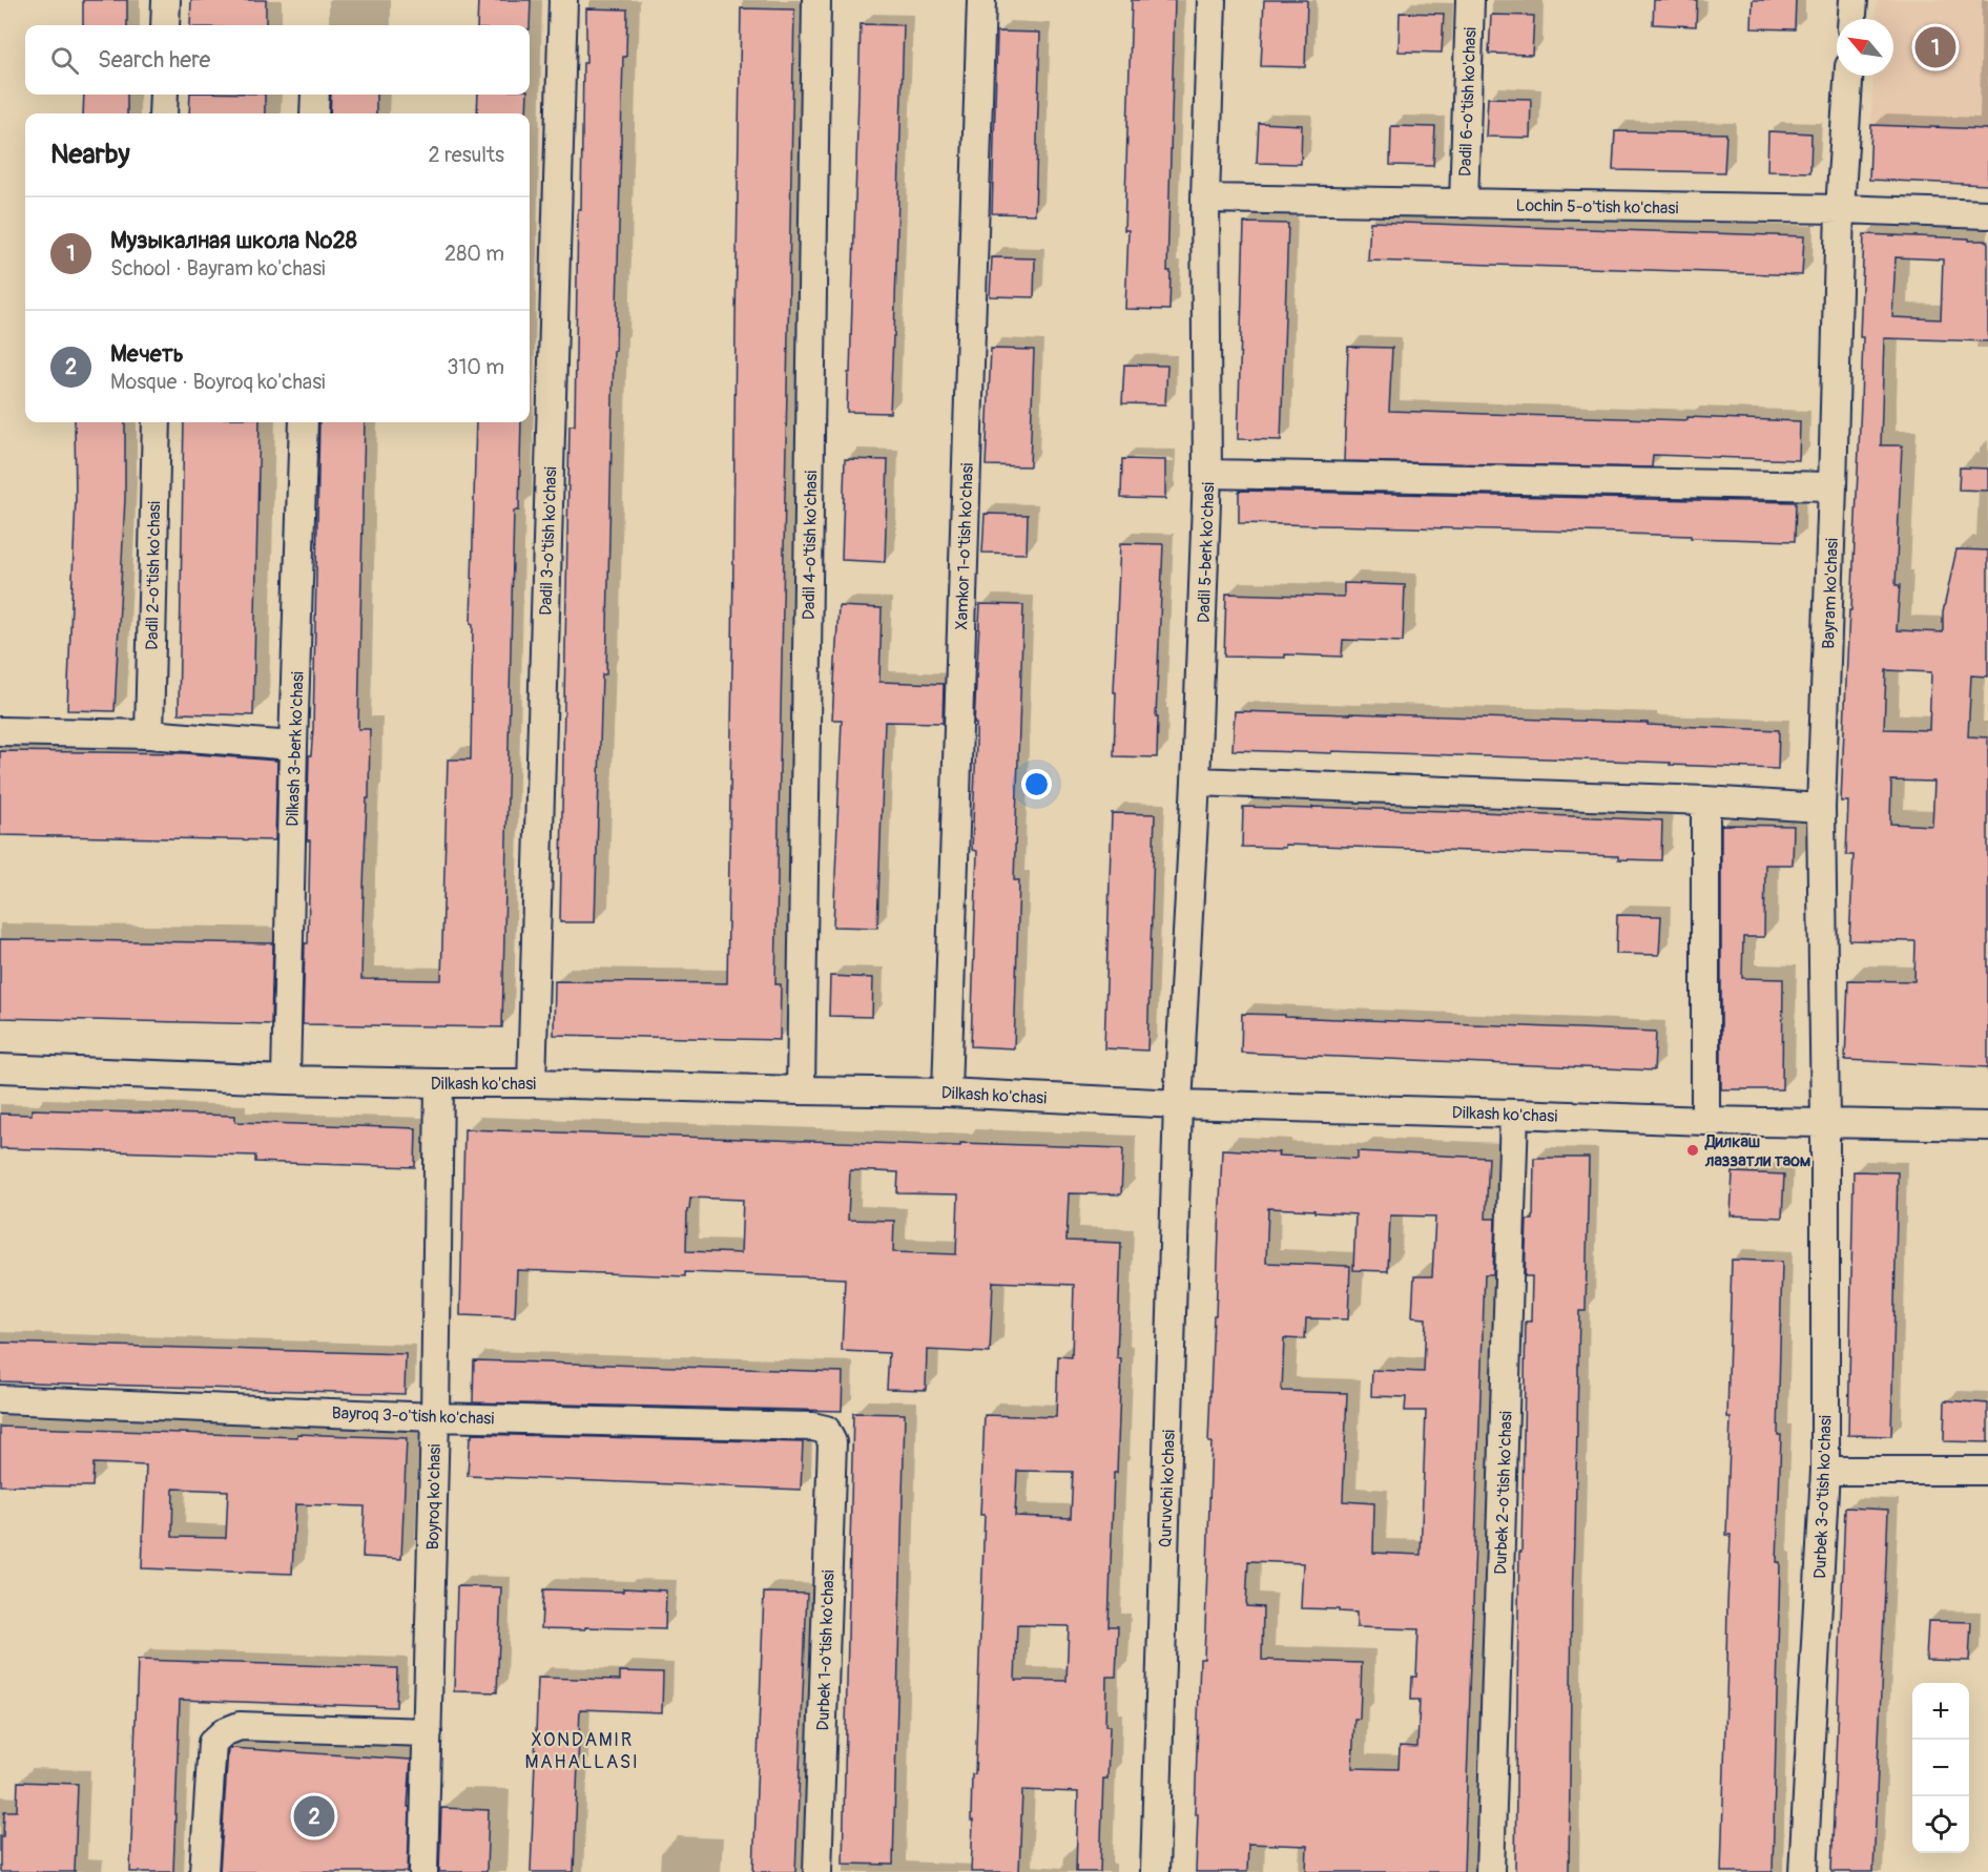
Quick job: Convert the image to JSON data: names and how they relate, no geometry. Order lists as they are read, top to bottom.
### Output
{
  "streets": {
    "street": [
      "Dadil 6-o'tish ko'chasi",
      "Lochin 5-o'tish ko'chasi",
      "Dadil 3-o'tish ko'chasi",
      "Dadil 4-o'tish ko'chasi",
      "Xamkor 1-o'tish ko'chasi",
      "Dadil 5-berk ko'chasi",
      "Dadil 2-o'tish ko'chasi",
      "Bayram ko'chasi",
      "Dilkash 3-berk ko'chasi",
      "Dilkash ko'chasi",
      "Bayroq 3-o'tish ko'chasi",
      "Quruvchi ko'chasi",
      "Durbek 2-o'tish ko'chasi",
      "Boyroq ko'chasi",
      "Durbek 3-o'tish ko'chasi",
      "Durbek 1-o'tish ko'chasi"
    ]
  },
  "crossings": [
    ["Dadil 6-o'tish ko'chasi", "Lochin 5-o'tish ko'chasi"],
    ["Lochin 5-o'tish ko'chasi", "Dadil 5-berk ko'chasi"],
    ["Lochin 5-o'tish ko'chasi", "Bayram ko'chasi"],
    ["Dadil 3-o'tish ko'chasi", "Dilkash ko'chasi"],
    ["Dadil 4-o'tish ko'chasi", "Dilkash ko'chasi"],
    ["Xamkor 1-o'tish ko'chasi", "Dilkash ko'chasi"],
    ["Dadil 5-berk ko'chasi", "Dilkash ko'chasi"],
    ["Dadil 5-berk ko'chasi", "Quruvchi ko'chasi"],
    ["Bayram ko'chasi", "Dilkash ko'chasi"],
    ["Bayram ko'chasi", "Durbek 3-o'tish ko'chasi"],
    ["Dilkash 3-berk ko'chasi", "Dilkash ko'chasi"],
    ["Dilkash ko'chasi", "Quruvchi ko'chasi"],
    ["Dilkash ko'chasi", "Durbek 2-o'tish ko'chasi"],
    ["Dilkash ko'chasi", "Boyroq ko'chasi"],
    ["Dilkash ko'chasi", "Durbek 3-o'tish ko'chasi"],
    ["Bayroq 3-o'tish ko'chasi", "Boyroq ko'chasi"],
    ["Bayroq 3-o'tish ko'chasi", "Durbek 1-o'tish ko'chasi"]
  ],
  "districts": ["XONDAMIR MAHALLASI"],
  "places": ["Дилкаш лаззатли таом"],
  "north": "top left",
  "page": {
    "pins": ["1", "2"],
    "search": "Search here",
    "heading": ["Nearby", "2 results"],
    "list": [
      {
        "mark": "1",
        "name": "Музыкалная школа №28",
        "note": "School · Bayram ko'chasi",
        "value": "280 m"
      },
      {
        "mark": "2",
        "name": "Мечеть",
        "note": "Mosque · Boyroq ko'chasi",
        "value": "310 m"
      }
    ],
    "map_buttons": ["+", "−"]
  }
}
